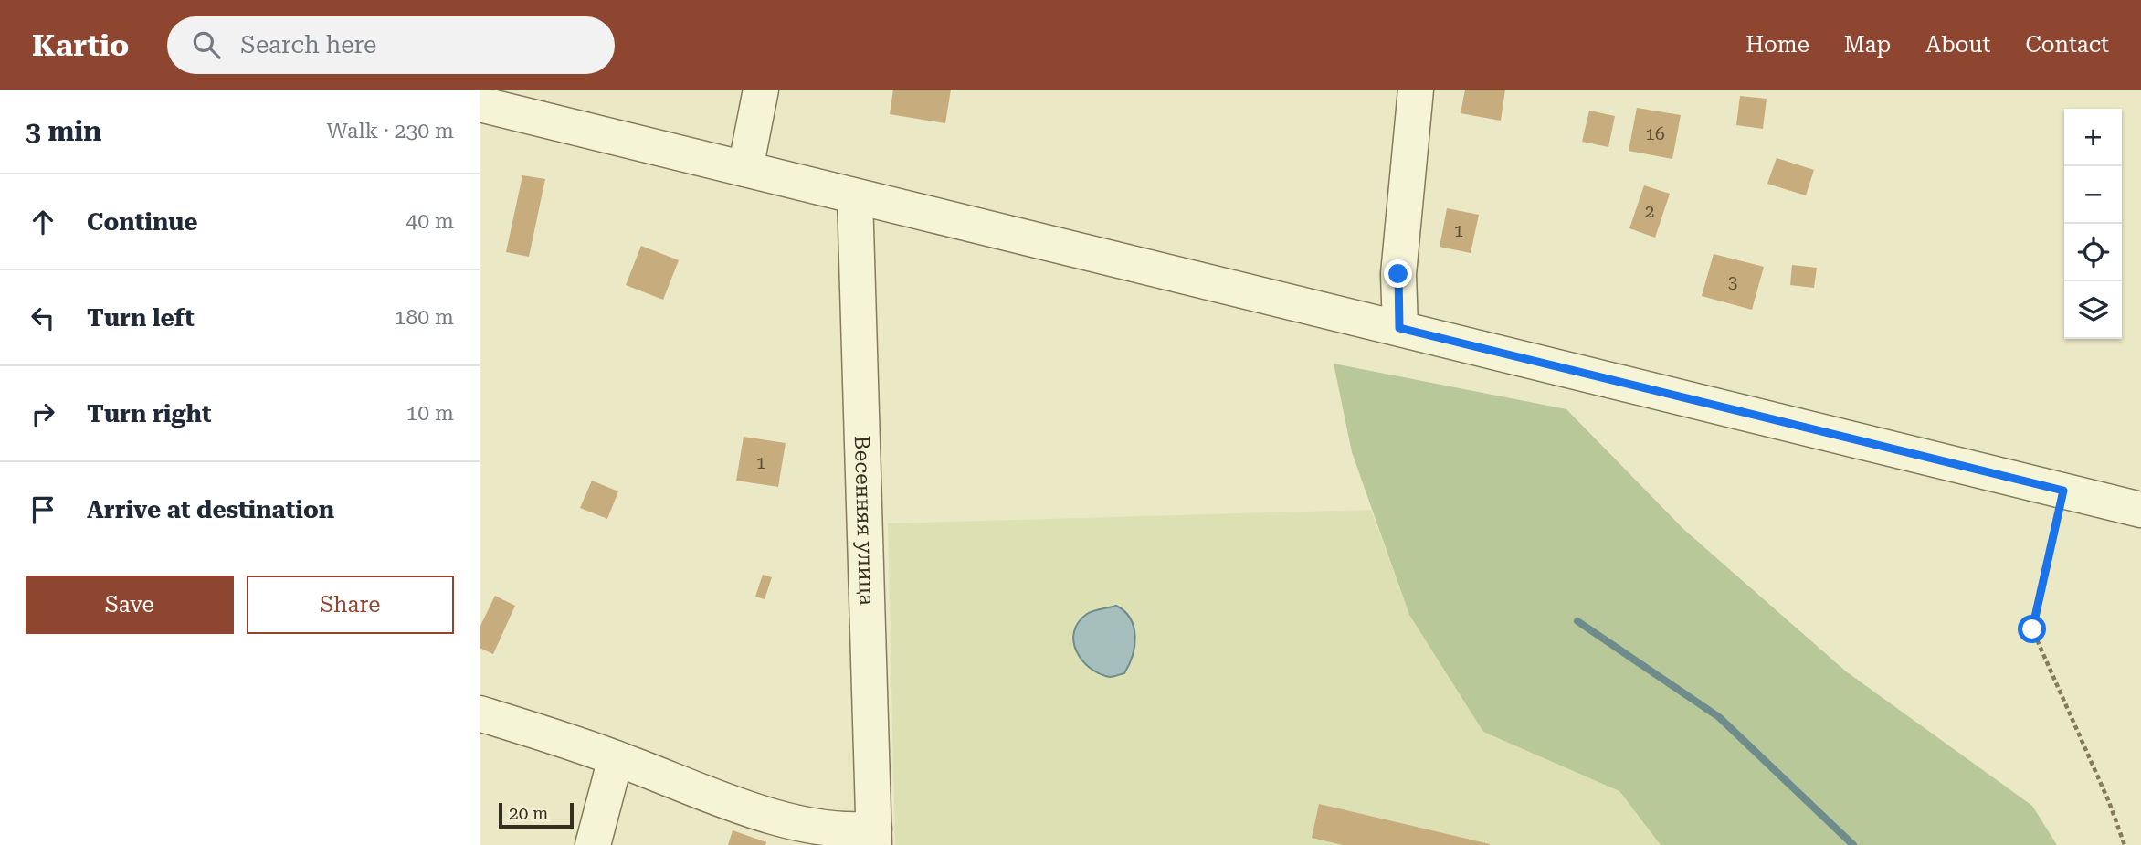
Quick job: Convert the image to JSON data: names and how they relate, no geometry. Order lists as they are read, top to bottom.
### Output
{
  "streets": {
    "street": ["Весенняя улица"]
  },
  "house_numbers": [
    "16",
    "2",
    "1",
    "3",
    "1"
  ],
  "scale_bar": "20 m",
  "page": {
    "header": "Kartio",
    "search": "Search here",
    "nav": [
      "Home",
      "Map",
      "About",
      "Contact"
    ],
    "heading": ["3 min", "Walk · 230 m"],
    "map_buttons": ["+", "−"],
    "list": [
      ["Continue", "40 m"],
      ["Turn left", "180 m"],
      ["Turn right", "10 m"],
      "Arrive at destination"
    ],
    "buttons": ["Save", "Share"],
    "scale": "20 m"
  }
}
